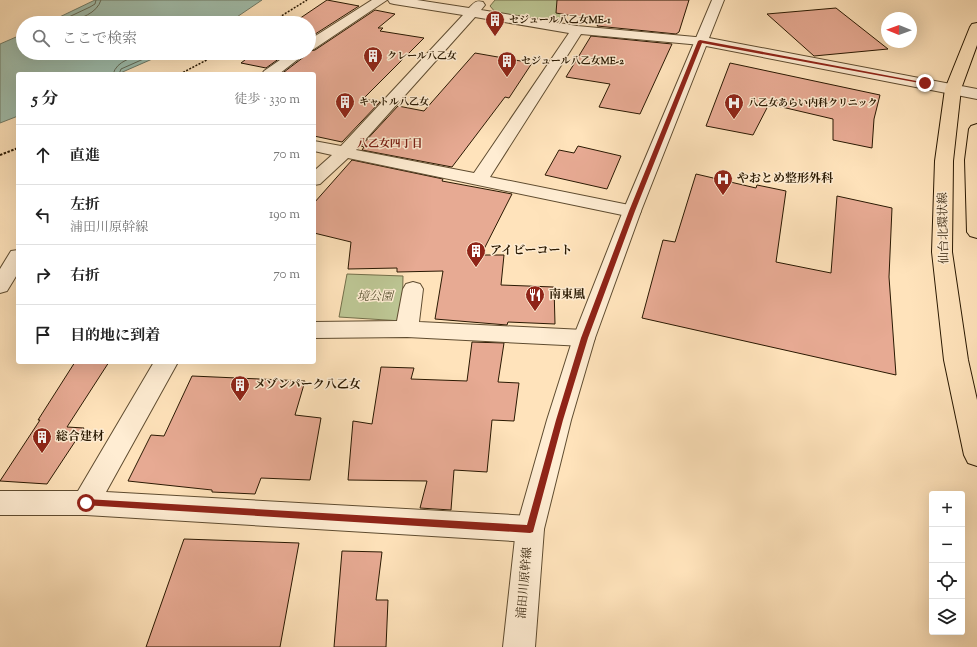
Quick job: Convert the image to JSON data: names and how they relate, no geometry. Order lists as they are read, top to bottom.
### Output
{
  "streets": {
    "main road": ["仙台北環状線"],
    "street": ["浦田川原幹線"]
  },
  "districts": ["八乙女四丁目"],
  "parks": ["境公園"],
  "places": {
    "building": [
      "セジュール八乙女ME-1",
      "クレール八乙女",
      "セジュール八乙女ME-2",
      "キャトル八乙女",
      "アイビーコート",
      "メゾンパーク八乙女",
      "総合建材"
    ],
    "hospital": ["八乙女あらい内科クリニック", "やおとめ整形外科"],
    "restaurant": ["南東風"]
  },
  "north": "left",
  "page": {
    "search": "ここで検索",
    "heading": ["5 分", "徒歩 · 330 m"],
    "list": [
      ["直進", "70 m"],
      ["左折", "浦田川原幹線", "190 m"],
      ["右折", "70 m"],
      "目的地に到着"
    ],
    "map_buttons": ["+", "−"]
  }
}
